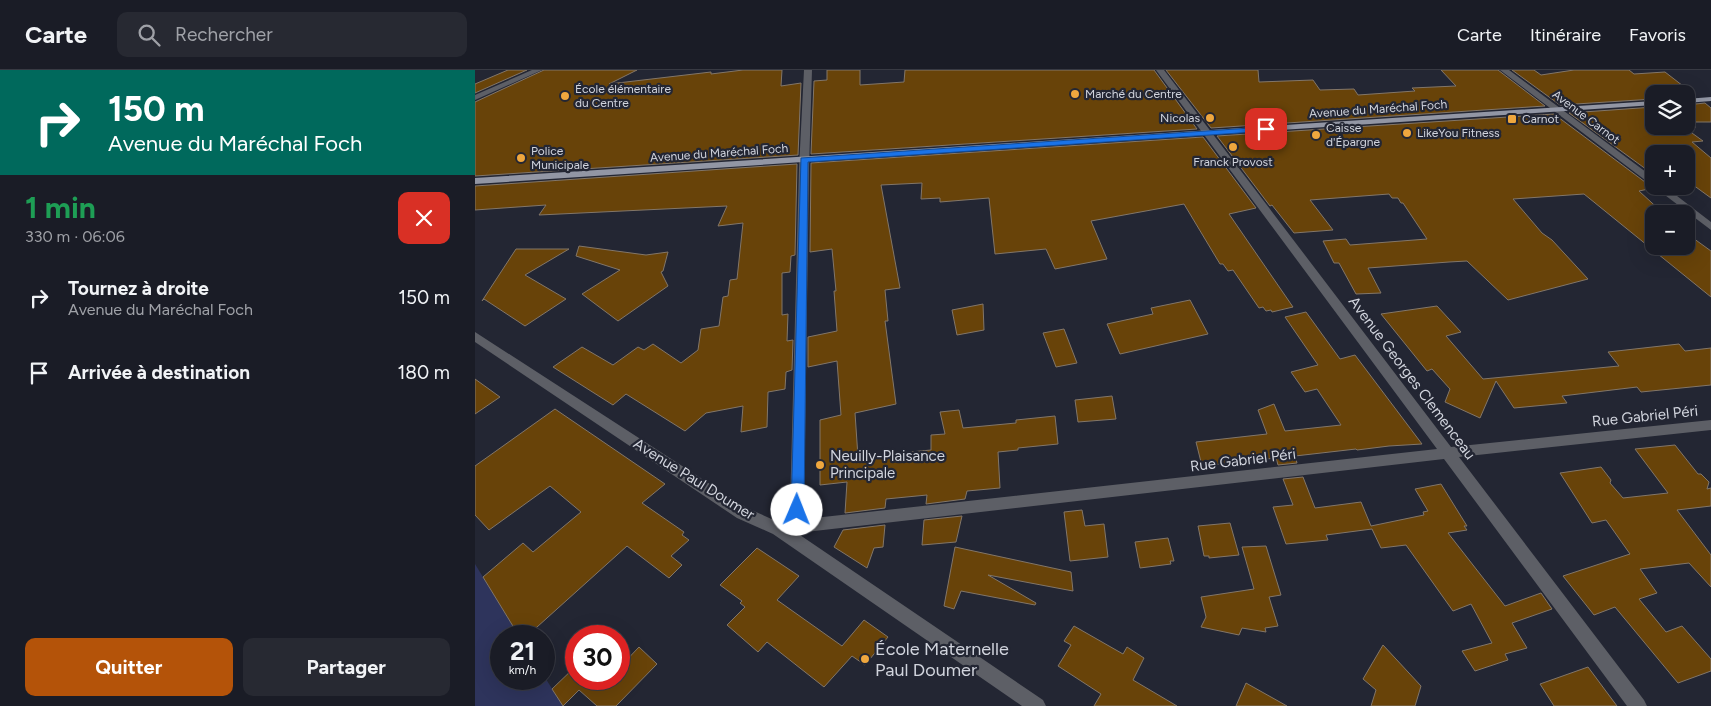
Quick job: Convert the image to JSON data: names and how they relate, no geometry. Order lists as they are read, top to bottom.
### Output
{
  "streets": {
    "main road": ["Avenue du Maréchal Foch"],
    "street": [
      "Avenue Carnot",
      "Avenue Georges Clemenceau",
      "Rue Gabriel Péri",
      "Avenue Paul Doumer"
    ]
  },
  "crossings": [
    ["Avenue du Maréchal Foch", "Avenue Carnot"],
    ["Avenue du Maréchal Foch", "Avenue Georges Clemenceau"],
    ["Avenue Georges Clemenceau", "Rue Gabriel Péri"],
    ["Rue Gabriel Péri", "Avenue Paul Doumer"]
  ],
  "places": {
    "other": [
      "Marché du Centre",
      "École élémentaire du Centre",
      "Nicolas",
      "LikeYou Fitness",
      "Caisse d'Épargne",
      "Franck Provost",
      "Police Municipale",
      "Neuilly-Plaisance Principale",
      "École Maternelle Paul Doumer"
    ],
    "transit": ["Carnot"]
  },
  "page": {
    "header": "Carte",
    "search": "Rechercher",
    "nav": ["Carte", "Itinéraire", "Favoris"],
    "turn": ["150 m", "Avenue du Maréchal Foch"],
    "map_buttons": ["+", "−"],
    "heading": ["1 min", "330 m · 06:06"],
    "list": [
      {
        "name": "Tournez à droite",
        "note": "Avenue du Maréchal Foch",
        "value": "150 m"
      },
      {
        "name": "Arrivée à destination",
        "value": "180 m"
      }
    ],
    "speed": "21 km/h",
    "limit": "30",
    "buttons": ["Quitter", "Partager"]
  }
}
